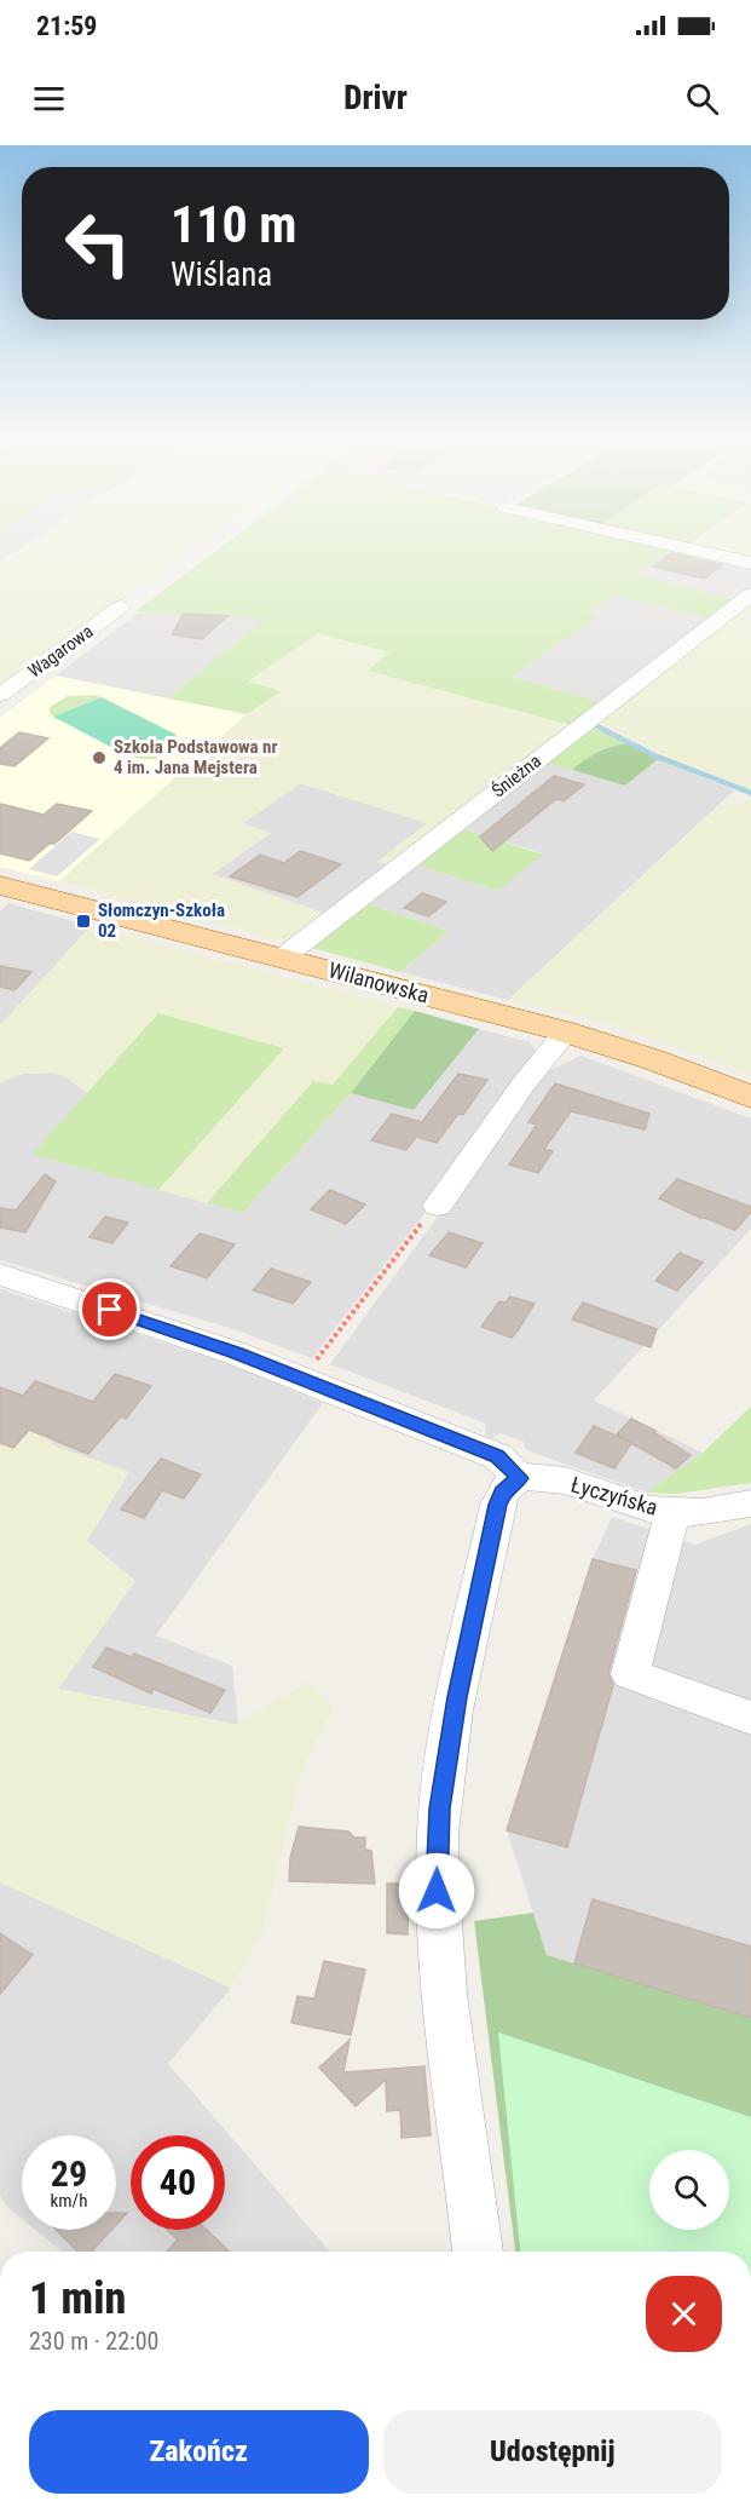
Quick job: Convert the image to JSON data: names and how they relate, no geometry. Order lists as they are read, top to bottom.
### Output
{
  "streets": {
    "main road": ["Wilanowska"],
    "street": ["Wagarowa", "Śnieżna", "Łyczyńska"]
  },
  "crossings": [
    ["Śnieżna", "Wilanowska"]
  ],
  "places": {
    "other": ["Szkoła Podstawowa nr 4 im. Jana Mejstera"],
    "transit": ["Słomczyn-Szkoła 02"]
  },
  "page": {
    "status": "21:59",
    "header": "Drivr",
    "turn": ["110 m", "Wiślana"],
    "speed": "29 km/h",
    "limit": "40",
    "heading": ["1 min", "230 m · 22:00"],
    "buttons": ["Zakończ", "Udostępnij"]
  }
}
